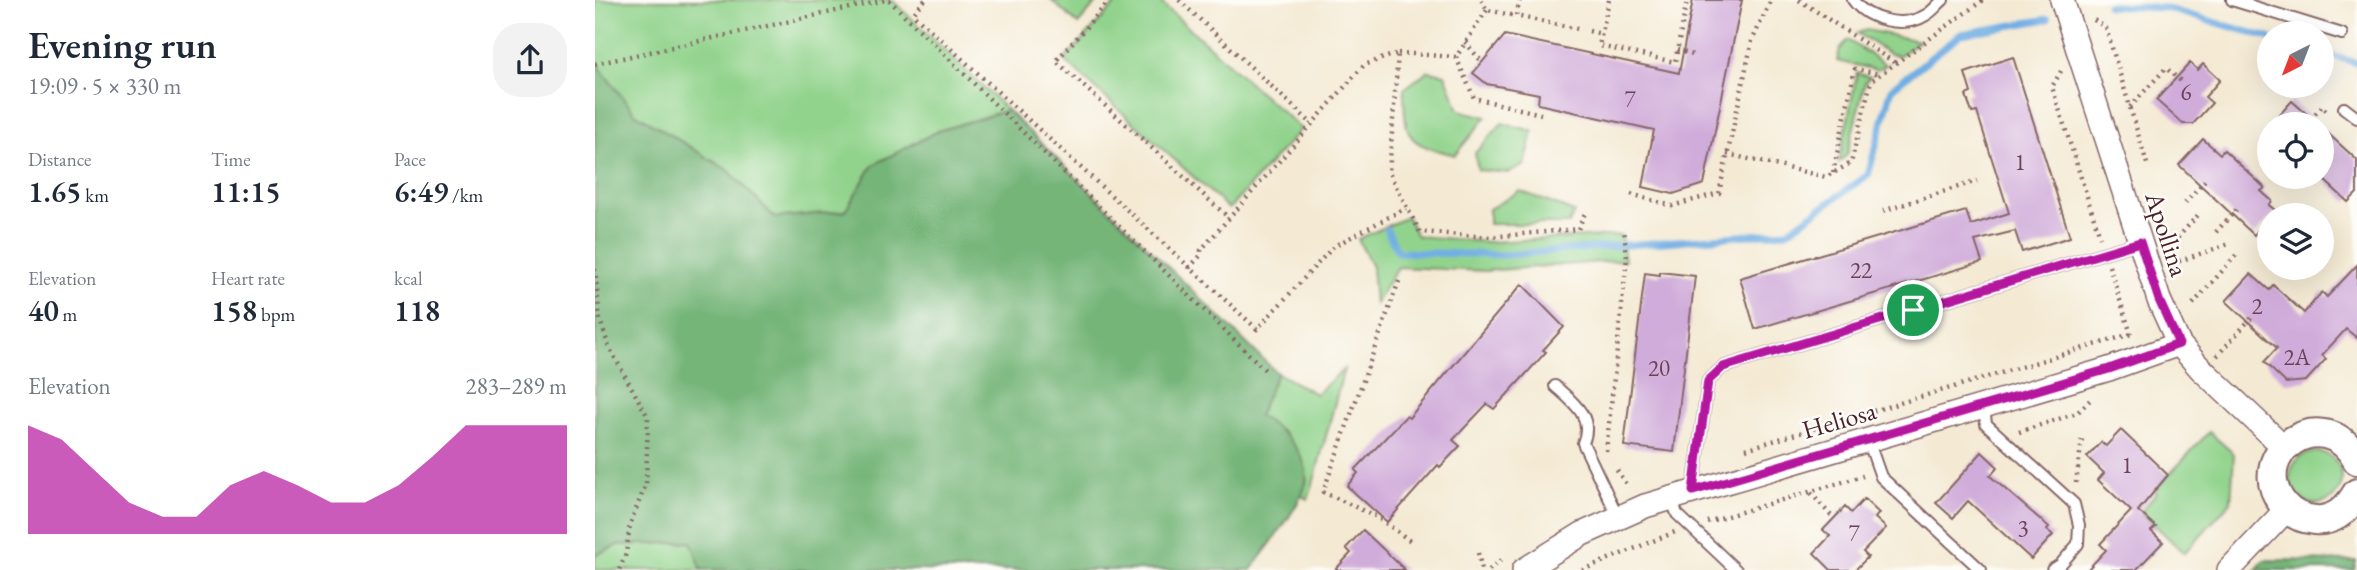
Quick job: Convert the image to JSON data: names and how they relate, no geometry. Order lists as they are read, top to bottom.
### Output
{
  "streets": {
    "street": ["Apollina", "Heliosa"]
  },
  "crossings": [
    ["Apollina", "Heliosa"]
  ],
  "house_numbers": [
    "6",
    "7",
    "1",
    "22",
    "2",
    "2A",
    "20",
    "1",
    "3",
    "7"
  ],
  "north": "bottom left",
  "page": {
    "heading": ["Evening run", "19:09 · 5 × 330 m"],
    "stats": [
      ["Distance", "1.65 km"],
      ["Time", "11:15"],
      ["Pace", "6:49 /km"],
      ["Elevation", "40 m"],
      ["Heart rate", "158 bpm"],
      ["kcal", "118"]
    ],
    "chart": ["Elevation", "283–289 m"]
  }
}
